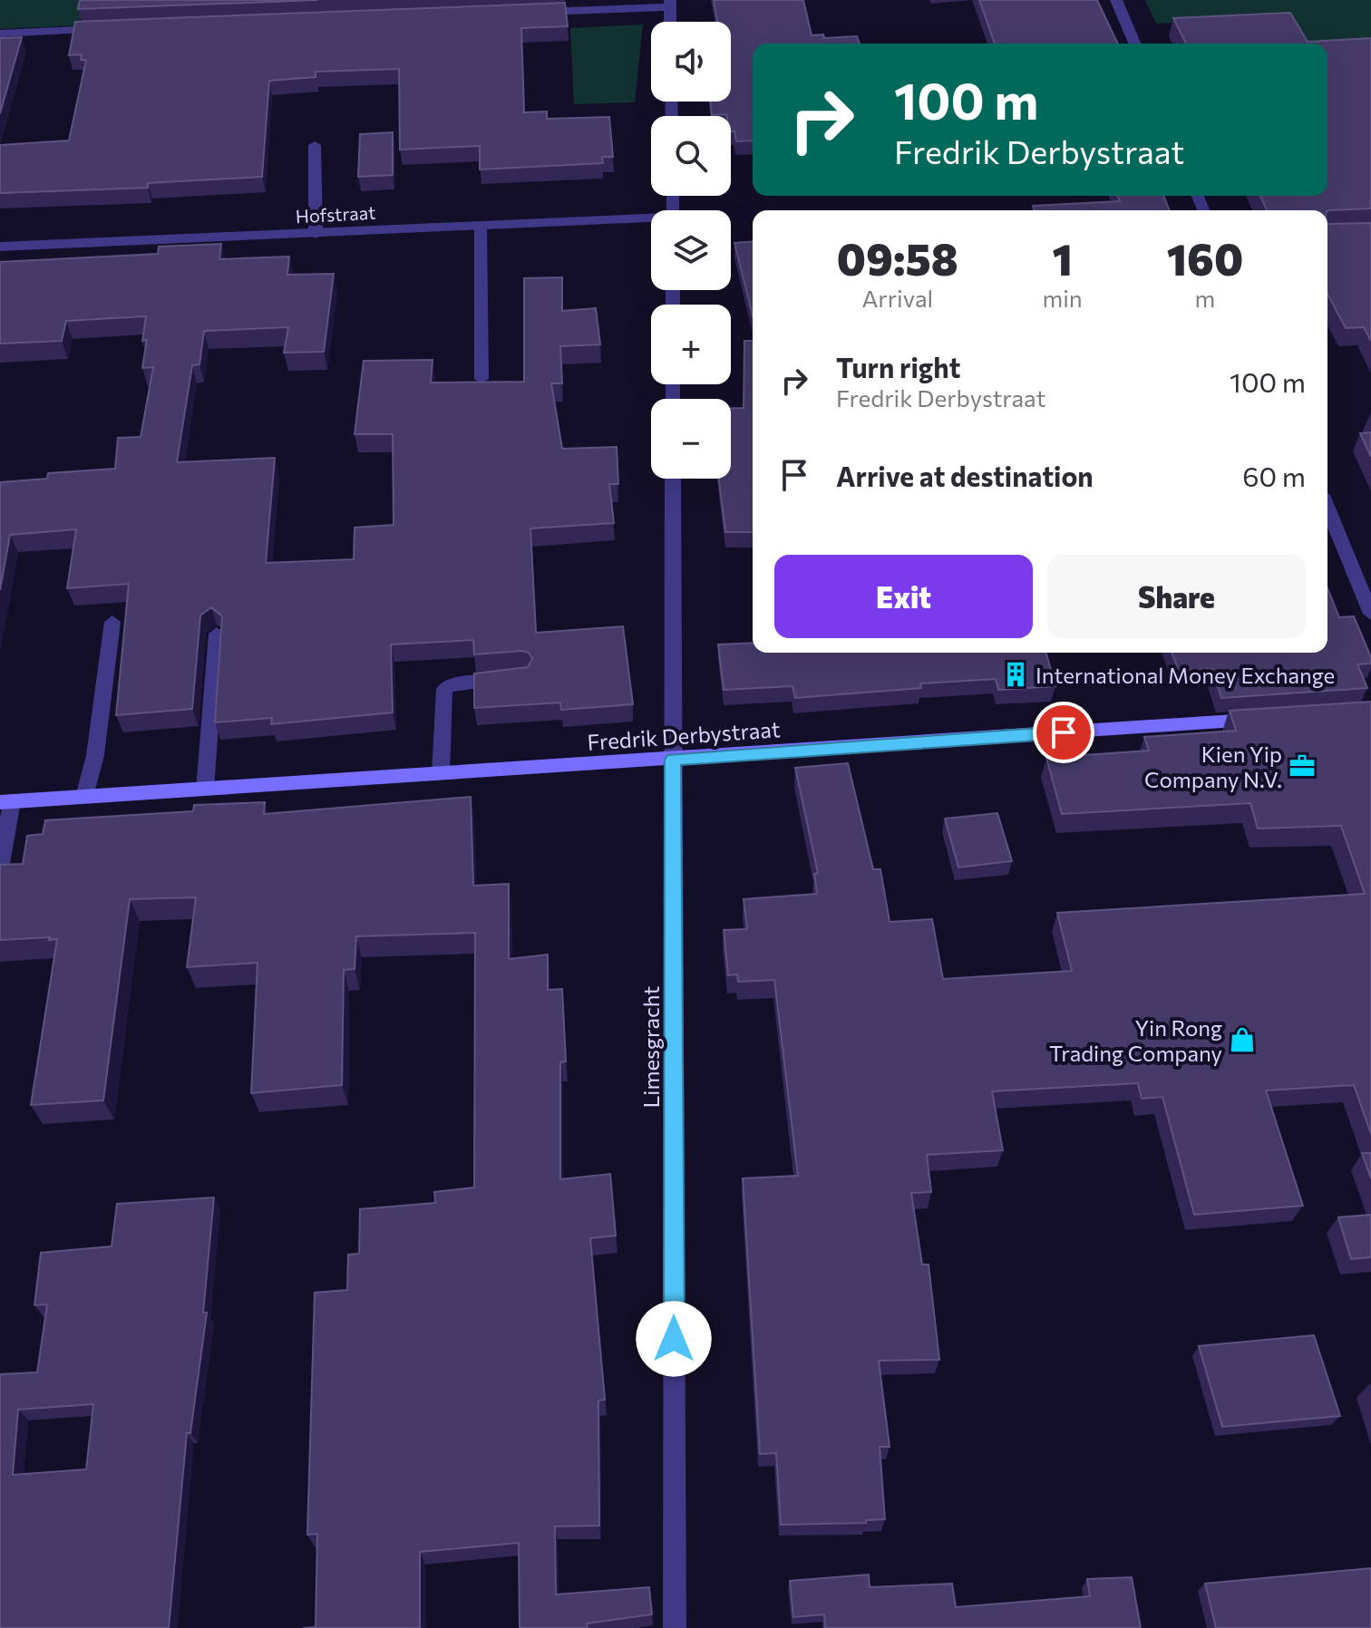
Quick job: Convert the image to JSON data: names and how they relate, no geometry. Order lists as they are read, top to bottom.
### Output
{
  "streets": {
    "main road": ["Fredrik Derbystraat"],
    "street": ["Hofstraat", "Limesgracht"]
  },
  "crossings": [
    ["Fredrik Derbystraat", "Limesgracht"]
  ],
  "places": {
    "building": ["International Money Exchange"],
    "office": ["Kien Yip Company N.V."],
    "shop": ["Yin Rong Trading Company"]
  },
  "page": {
    "map_buttons": ["+", "−"],
    "turn": ["100 m", "Fredrik Derbystraat"],
    "eta": [
      "09:58",
      "Arrival",
      "1",
      "min",
      "160",
      "m"
    ],
    "list": [
      {
        "name": "Turn right",
        "note": "Fredrik Derbystraat",
        "value": "100 m"
      },
      {
        "name": "Arrive at destination",
        "value": "60 m"
      }
    ],
    "buttons": ["Exit", "Share"]
  }
}
